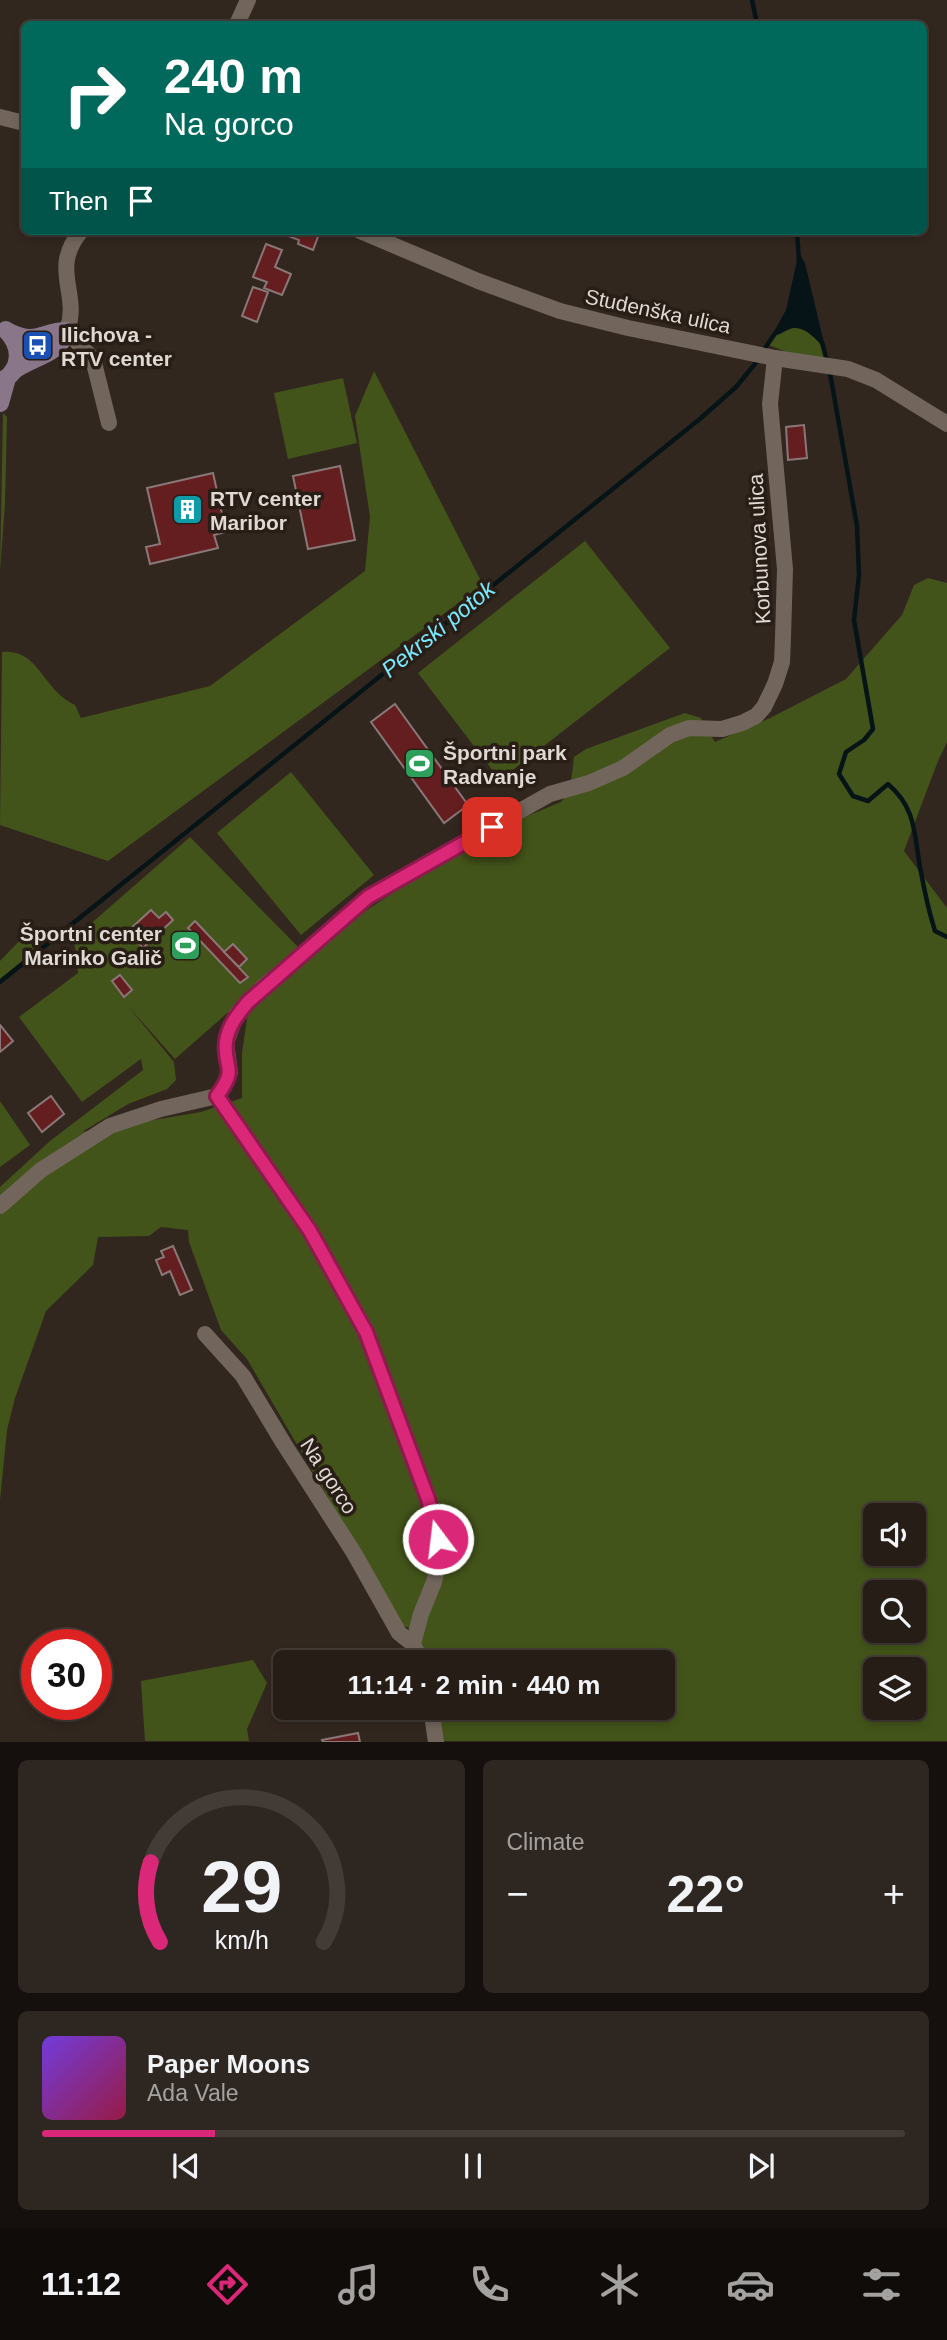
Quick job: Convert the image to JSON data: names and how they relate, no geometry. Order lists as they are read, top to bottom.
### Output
{
  "streets": {
    "street": ["Studenška ulica", "Korbunova ulica", "Na gorco"]
  },
  "crossings": [
    ["Studenška ulica", "Korbunova ulica"]
  ],
  "water": ["Pekrski potok"],
  "places": {
    "bus stop": ["Ilichova - RTV center"],
    "building": ["RTV center Maribor"],
    "sports": ["Športni park Radvanje", "Športni center Marinko Galič"]
  },
  "page": {
    "turn": ["240 m", "Na gorco"],
    "then": "Then",
    "limit": "30",
    "trip": "11:14 · 2 min · 440 m",
    "tile": "Climate",
    "heat": ["−", "22°", "+"],
    "song": ["Paper Moons", "Ada Vale"],
    "tabs": "11:12",
    "gauge": ["29", "km/h"]
  }
}
